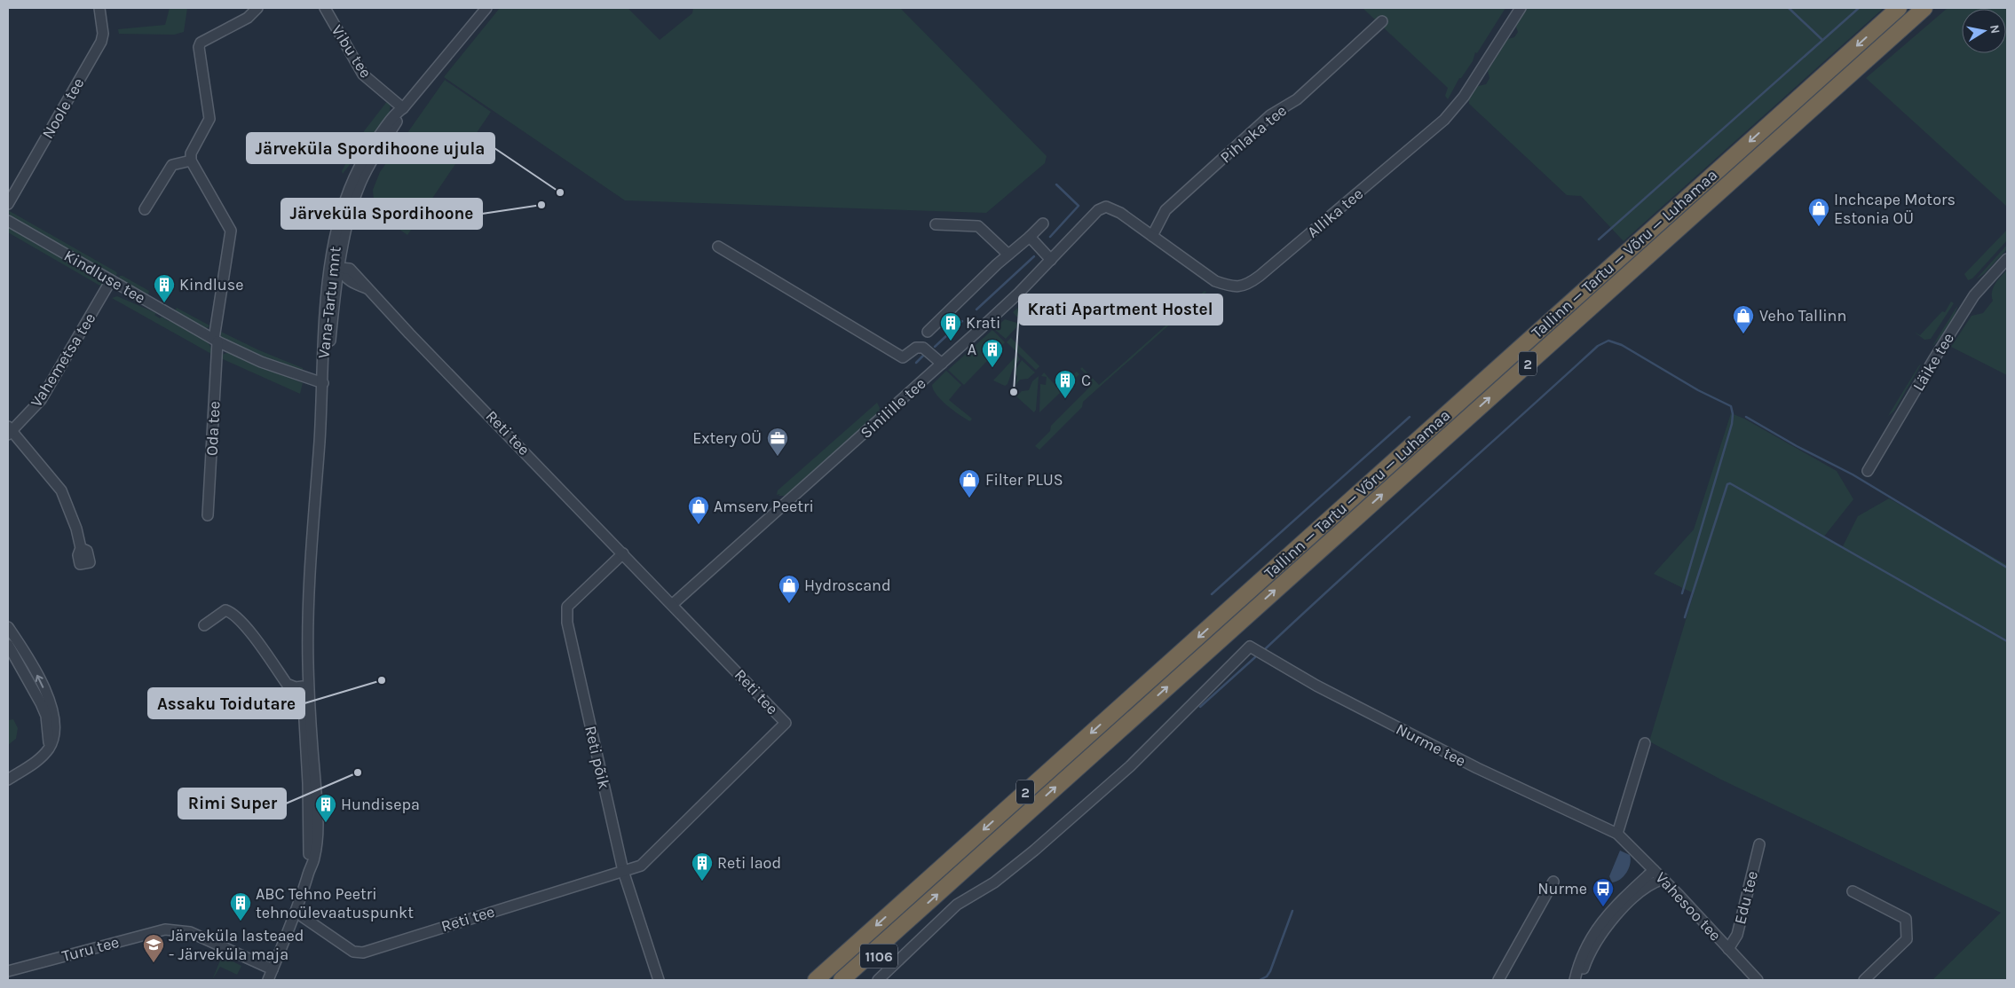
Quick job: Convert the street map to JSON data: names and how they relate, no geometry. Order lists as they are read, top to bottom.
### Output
{
  "streets": {
    "highway": ["Tallinn — Tartu — Võru — Luhamaa", "2", "1106"],
    "street": [
      "Vibu tee",
      "Noole tee",
      "Pihlaka tee",
      "Allika tee",
      "Kindluse tee",
      "Vana-Tartu mnt",
      "Vahemetsa tee",
      "Läike tee",
      "Sinilille tee",
      "Oda tee",
      "Reti tee",
      "Nurme tee",
      "Reti põik",
      "Edu tee",
      "Vahesoo tee",
      "Turu tee"
    ]
  },
  "crossings": [
    ["Vibu tee", "Vana-Tartu mnt"],
    ["Pihlaka tee", "Allika tee"],
    ["Allika tee", "Sinilille tee"],
    ["Tallinn — Tartu — Võru — Luhamaa", "1106"],
    ["Kindluse tee", "Vana-Tartu mnt"],
    ["Kindluse tee", "Vahemetsa tee"],
    ["Kindluse tee", "Oda tee"],
    ["Vana-Tartu mnt", "Reti tee"],
    ["Vana-Tartu mnt", "Turu tee"],
    ["Sinilille tee", "Reti tee"],
    ["Reti tee", "Reti põik"],
    ["Nurme tee", "Vahesoo tee"],
    ["Edu tee", "Vahesoo tee"]
  ],
  "places": {
    "other": [
      "Järveküla Spordihoone ujula",
      "Järveküla Spordihoone",
      "Krati Apartment Hostel",
      "Assaku Toidutare",
      "Rimi Super"
    ],
    "shop": [
      "Inchcape Motors Estonia OÜ",
      "Veho Tallinn",
      "Filter PLUS",
      "Amserv Peetri",
      "Hydroscand"
    ],
    "building": [
      "Kindluse",
      "Krati",
      "A",
      "C",
      "Hundisepa",
      "Reti laod",
      "ABC Tehno Peetri tehnoülevaatuspunkt"
    ],
    "office": ["Extery OÜ"],
    "bus stop": ["Nurme"],
    "school or university": ["Järveküla lasteaed - Järveküla maja"]
  },
  "north": "right"
}
